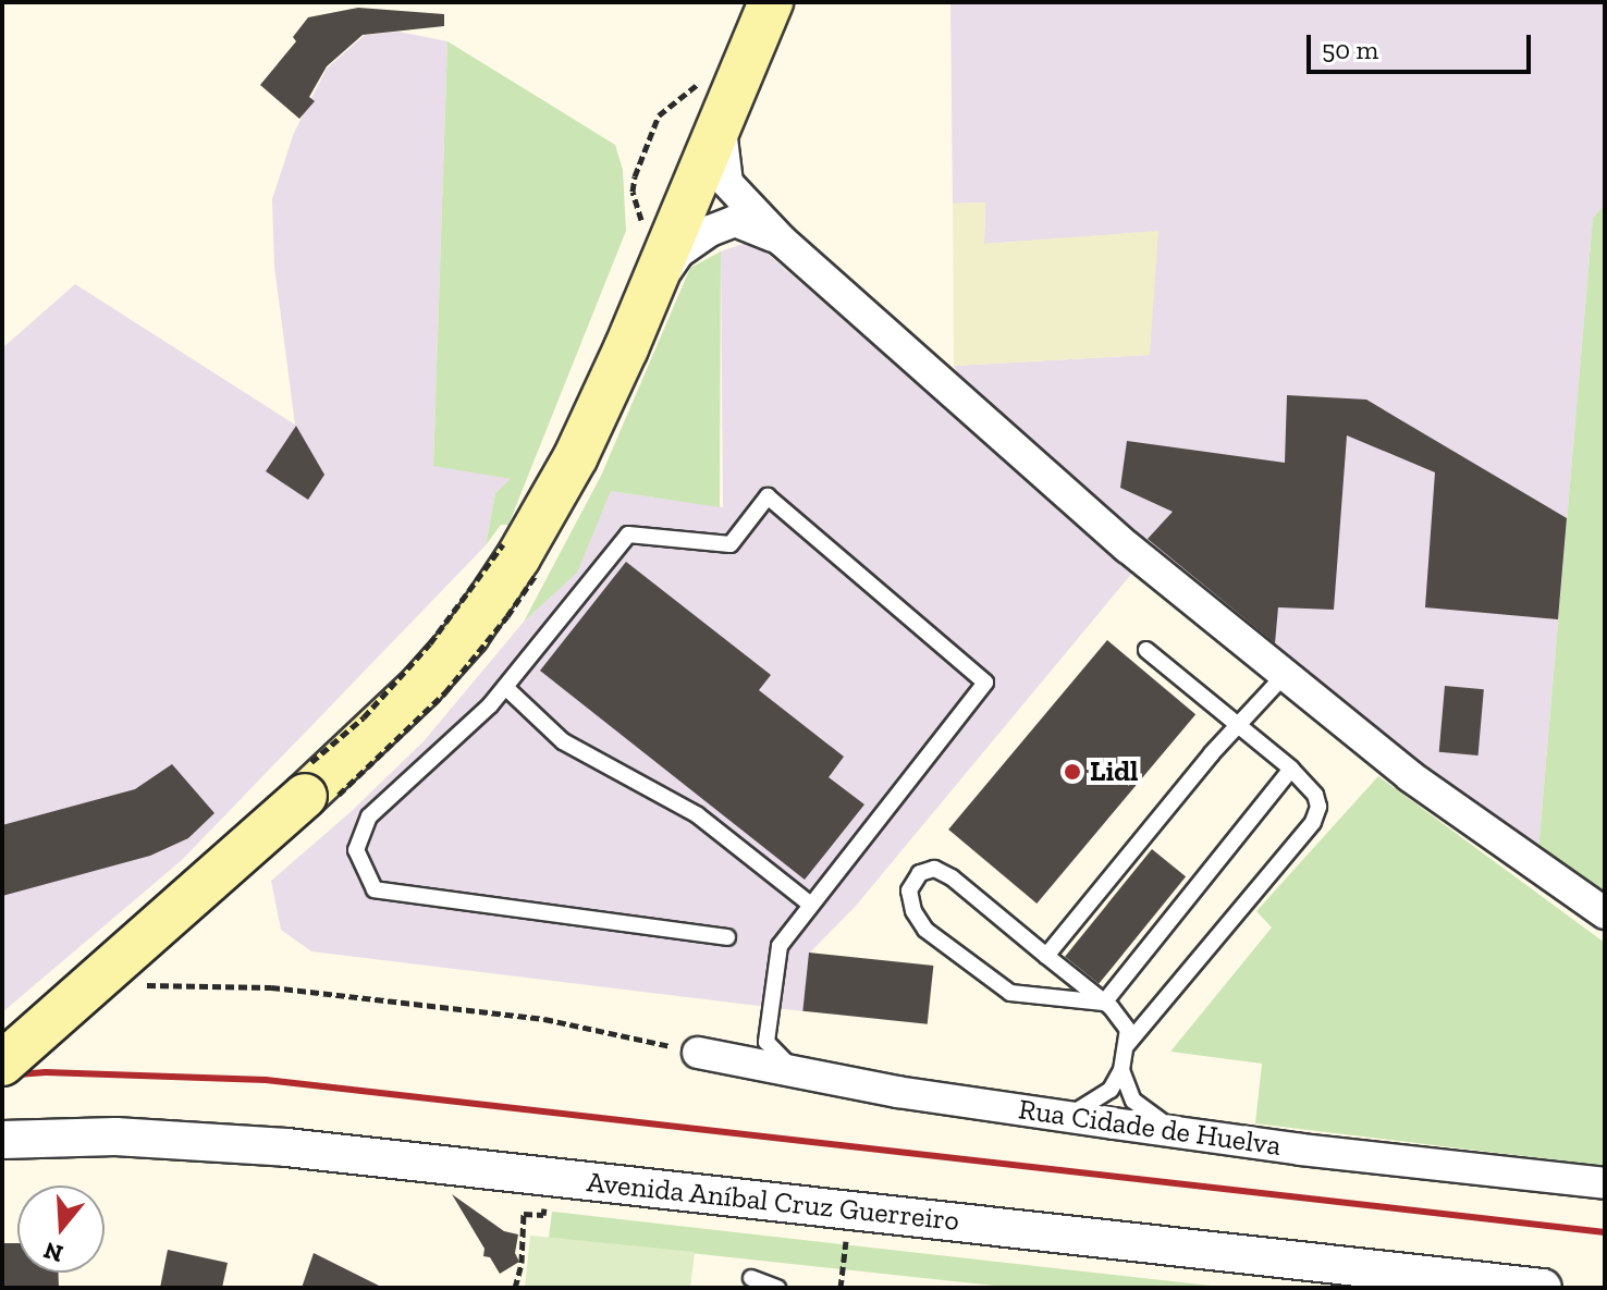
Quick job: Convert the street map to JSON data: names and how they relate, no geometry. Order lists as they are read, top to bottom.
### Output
{
  "streets": {
    "street": ["Rua Cidade de Huelva", "Avenida Aníbal Cruz Guerreiro"]
  },
  "places": ["Lidl"],
  "scale_bar": "50 m",
  "north": "bottom"
}
